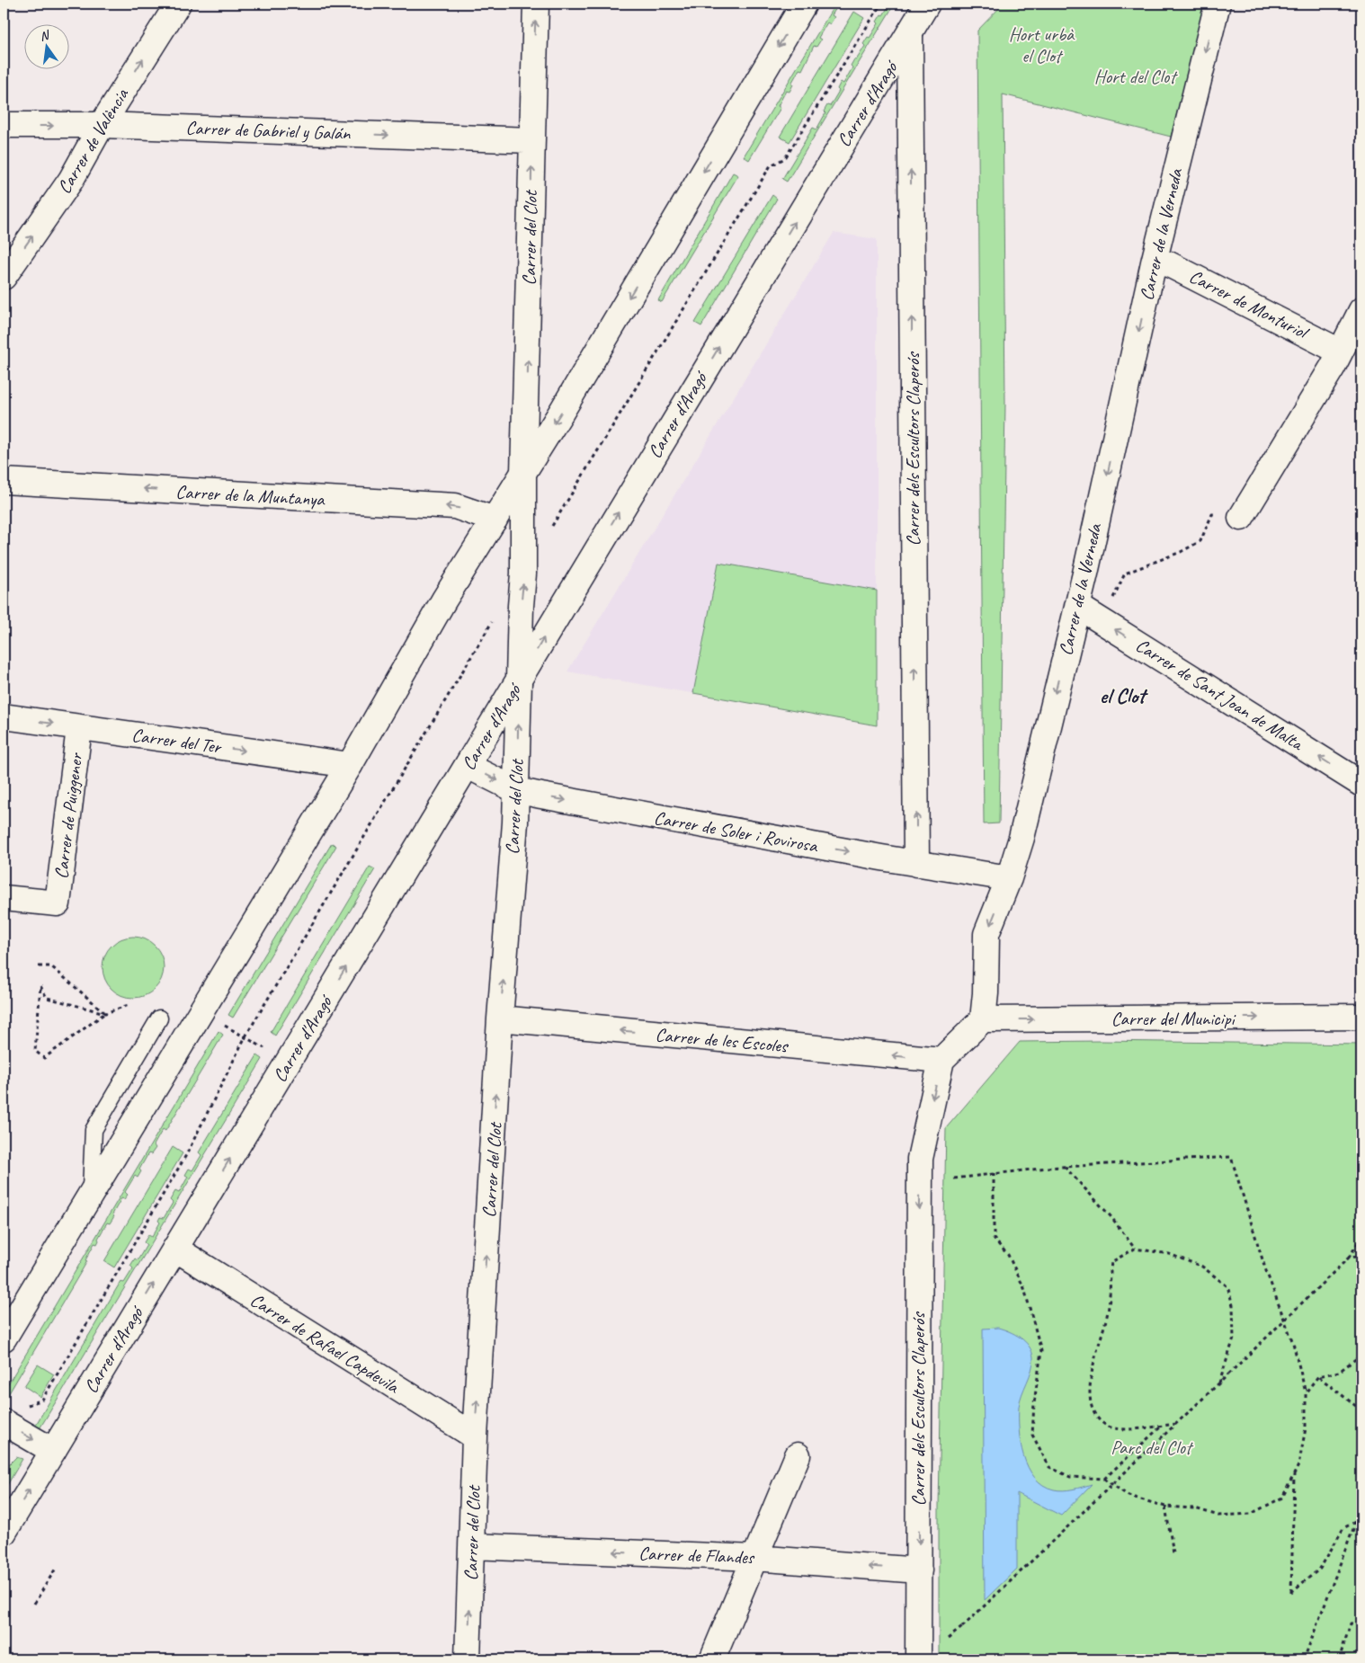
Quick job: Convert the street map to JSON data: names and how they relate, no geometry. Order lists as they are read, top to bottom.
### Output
{
  "streets": {
    "street": [
      "Carrer d'Aragó",
      "Carrer de Gabriel y Galán",
      "Carrer de València",
      "Carrer de la Verneda",
      "Carrer del Clot",
      "Carrer de Monturiol",
      "Carrer dels Escultors Claperós",
      "Carrer de la Muntanya",
      "Carrer de Sant Joan de Malta",
      "Carrer del Ter",
      "Carrer de Puiggener",
      "Carrer de Soler i Rovirosa",
      "Carrer del Municipi",
      "Carrer de les Escoles",
      "Carrer de Rafael Capdevila",
      "Carrer de Flandes"
    ]
  },
  "crossings": [
    ["Carrer d'Aragó", "Carrer del Clot"],
    ["Carrer d'Aragó", "Carrer dels Escultors Claperós"],
    ["Carrer d'Aragó", "Carrer de Soler i Rovirosa"],
    ["Carrer d'Aragó", "Carrer de Rafael Capdevila"],
    ["Carrer de Gabriel y Galán", "Carrer de València"],
    ["Carrer de Gabriel y Galán", "Carrer del Clot"],
    ["Carrer de la Verneda", "Carrer de Monturiol"],
    ["Carrer de la Verneda", "Carrer de Sant Joan de Malta"],
    ["Carrer de la Verneda", "Carrer de Soler i Rovirosa"],
    ["Carrer de la Verneda", "Carrer del Municipi"],
    ["Carrer del Clot", "Carrer de Soler i Rovirosa"],
    ["Carrer del Clot", "Carrer de les Escoles"],
    ["Carrer del Clot", "Carrer de Rafael Capdevila"],
    ["Carrer del Clot", "Carrer de Flandes"],
    ["Carrer dels Escultors Claperós", "Carrer de Soler i Rovirosa"],
    ["Carrer dels Escultors Claperós", "Carrer de les Escoles"],
    ["Carrer dels Escultors Claperós", "Carrer de Flandes"],
    ["Carrer del Ter", "Carrer de Puiggener"]
  ],
  "one_way": [
    "Carrer de Gabriel y Galán",
    "Carrer de València",
    "Carrer de la Verneda",
    "Carrer del Clot",
    "Carrer de la Muntanya",
    "Carrer de Sant Joan de Malta",
    "Carrer del Ter",
    "Carrer de Soler i Rovirosa",
    "Carrer del Municipi",
    "Carrer de les Escoles",
    "Carrer de Flandes"
  ],
  "districts": ["el Clot"],
  "parks": ["Hort urbà el Clot", "Hort del Clot", "Parc del Clot"],
  "north": "top"
}
